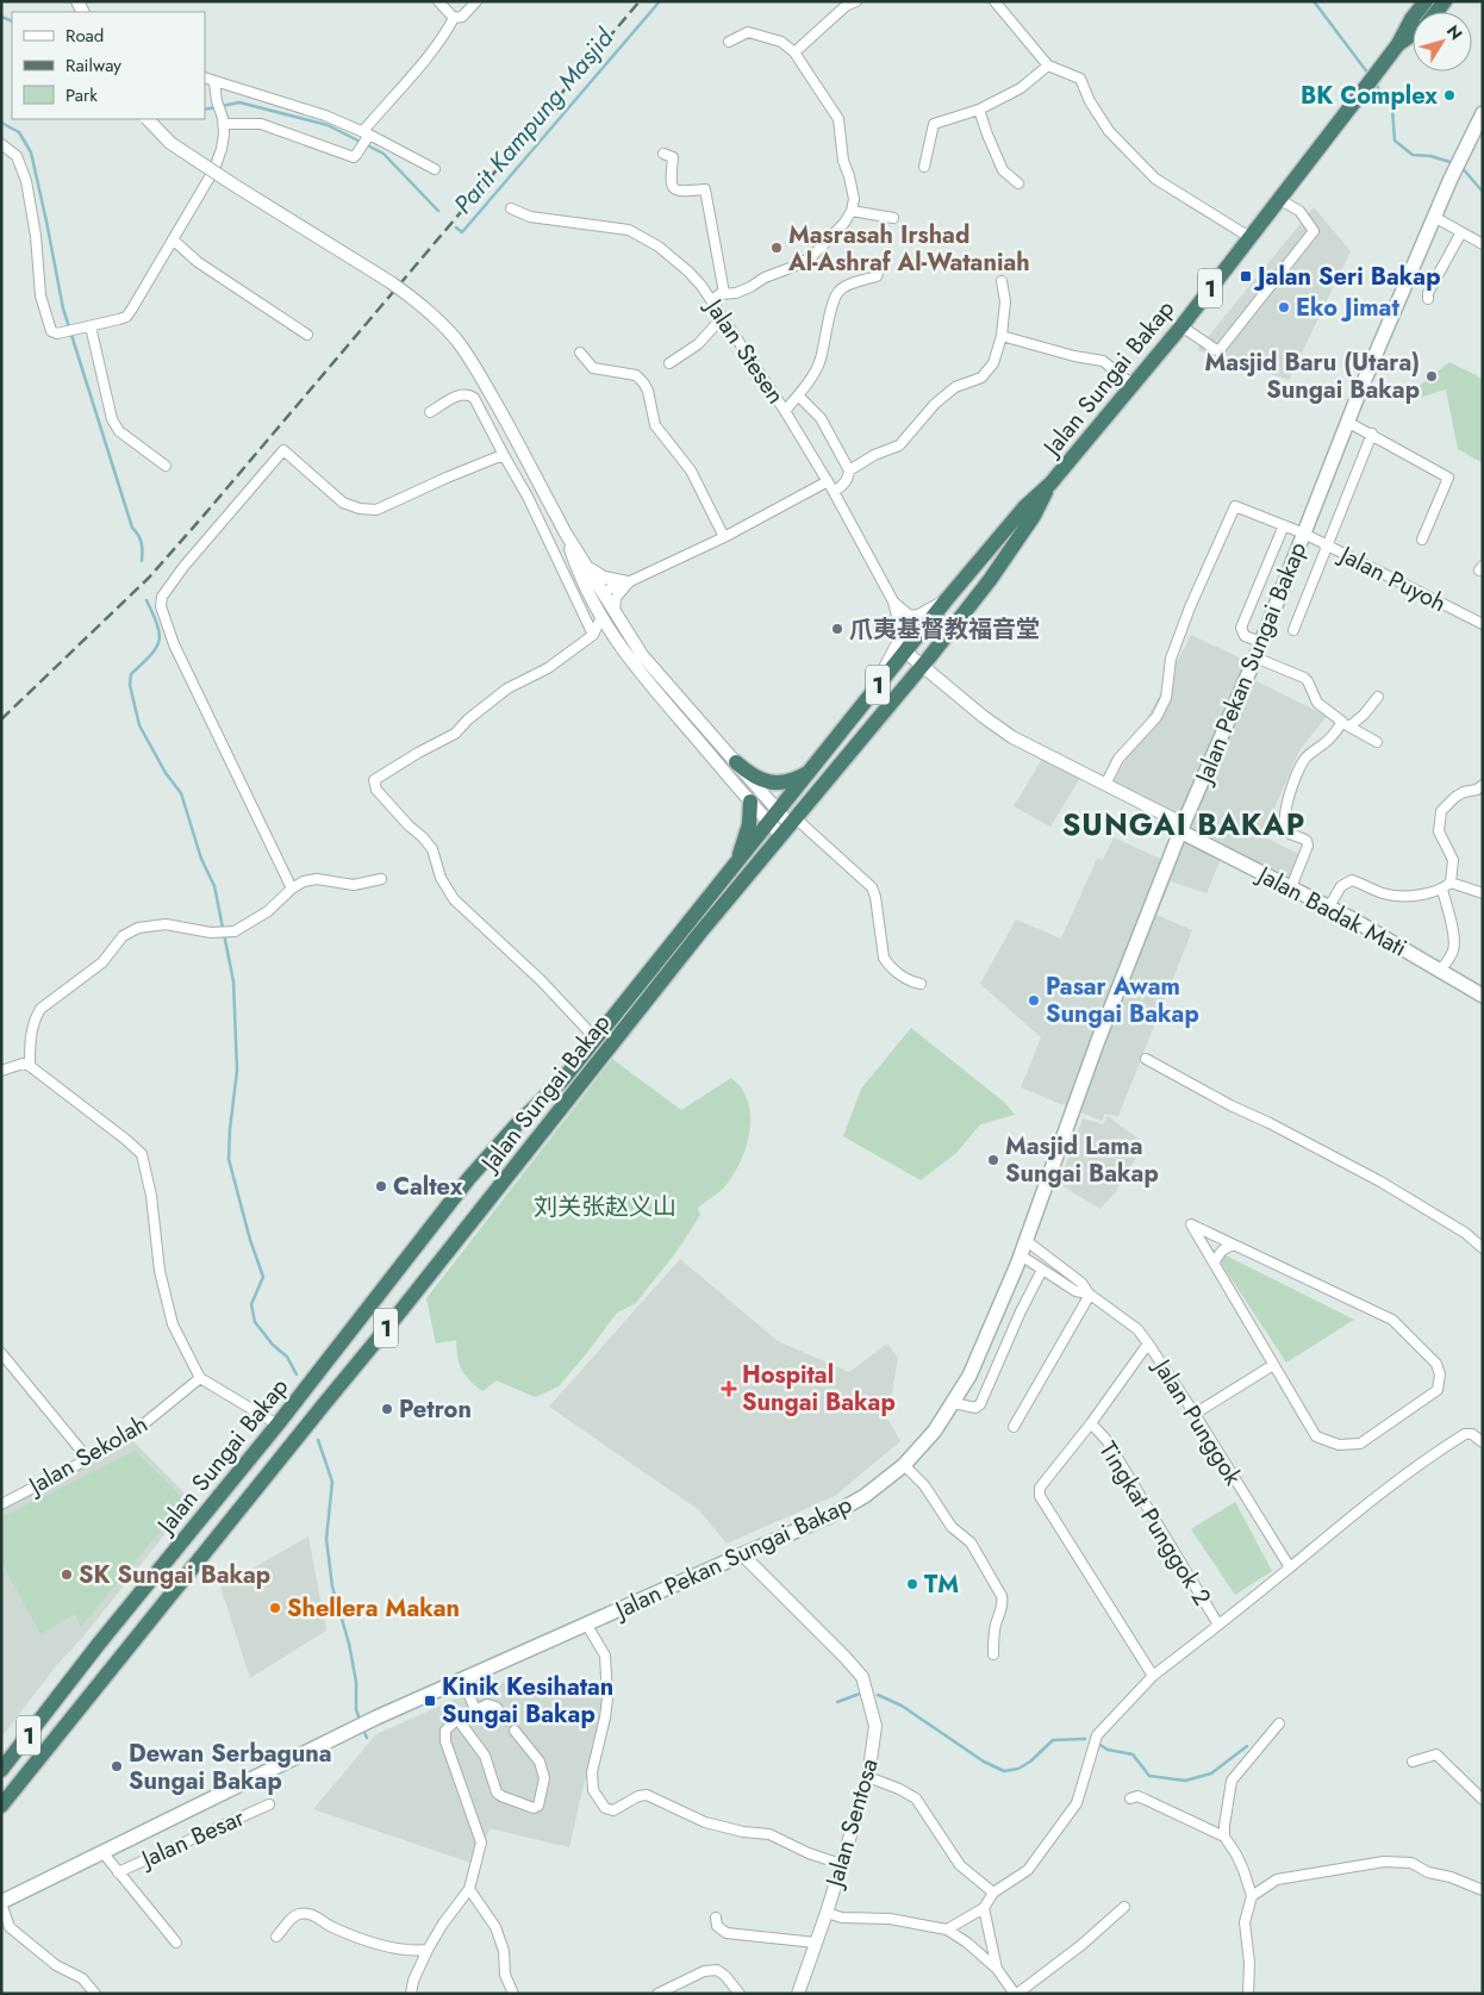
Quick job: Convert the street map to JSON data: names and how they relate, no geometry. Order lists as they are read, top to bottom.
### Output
{
  "streets": {
    "highway": ["1", "Jalan Sungai Bakap"],
    "main road": ["Jalan Pekan Sungai Bakap", "Jalan Badak Mati"],
    "street": [
      "Jalan Stesen",
      "Jalan Puyoh",
      "Jalan Punggok",
      "Jalan Sekolah",
      "Tingkat Punggok 2",
      "Jalan Sentosa",
      "Jalan Besar"
    ]
  },
  "crossings": [
    ["Jalan Stesen", "Jalan Sungai Bakap"],
    ["Jalan Sungai Bakap", "Jalan Badak Mati"],
    ["Jalan Puyoh", "Jalan Pekan Sungai Bakap"],
    ["Jalan Puyoh", "Jalan Badak Mati"],
    ["Jalan Pekan Sungai Bakap", "Jalan Badak Mati"],
    ["Jalan Pekan Sungai Bakap", "Jalan Punggok"],
    ["Jalan Pekan Sungai Bakap", "Jalan Sentosa"]
  ],
  "districts": ["SUNGAI BAKAP"],
  "water": ["Parit Kampung Masjid"],
  "parks": ["刘关张赵义山"],
  "places": {
    "other": [
      "BK Complex",
      "Masrasah Irshad Al-Ashraf Al-Wataniah",
      "Eko Jimat",
      "Masjid Baru (Utara) Sungai Bakap",
      "爪夷基督教福音堂",
      "Pasar Awam Sungai Bakap",
      "Masjid Lama Sungai Bakap",
      "Caltex",
      "Petron",
      "SK Sungai Bakap",
      "TM",
      "Shellera Makan",
      "Dewan Serbaguna Sungai Bakap"
    ],
    "transit": ["Jalan Seri Bakap", "Kinik Kesihatan Sungai Bakap"],
    "health": ["Hospital Sungai Bakap"]
  },
  "legend": ["Road", "Railway", "Park"],
  "north": "top right"
}
